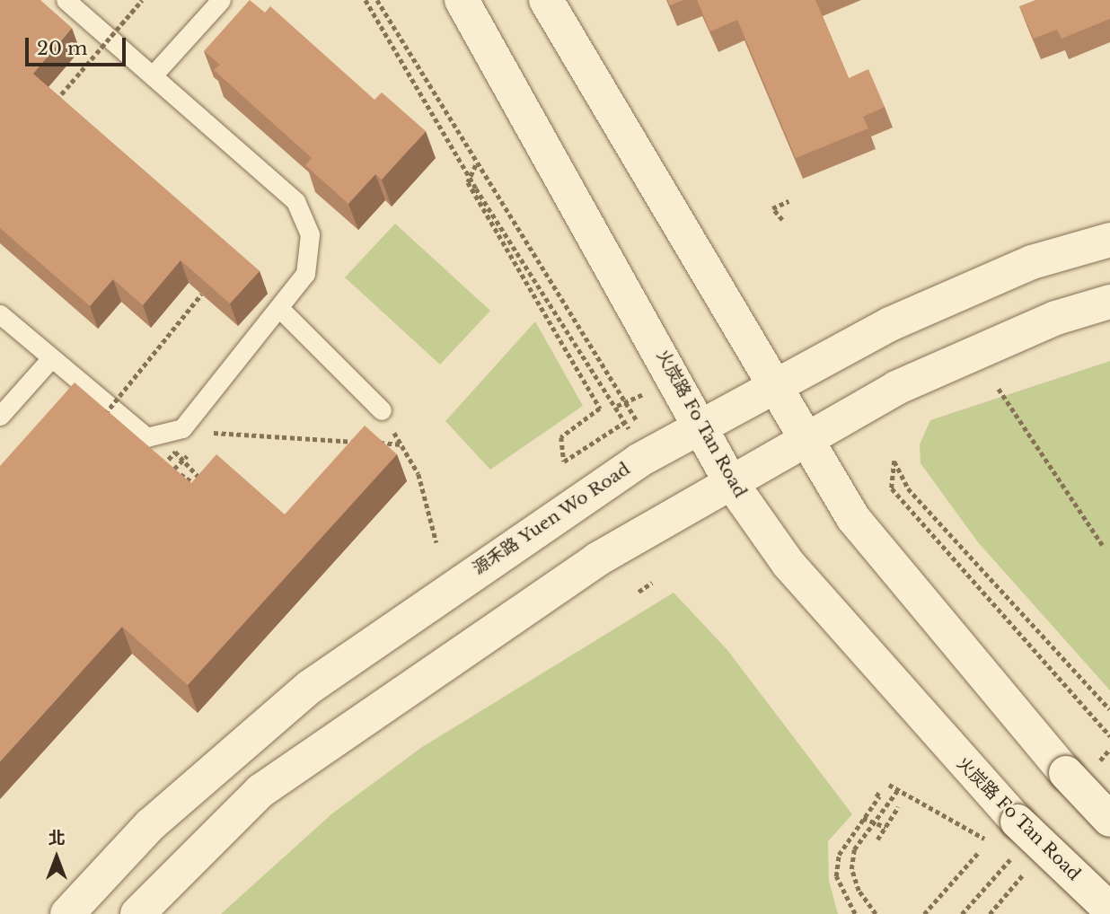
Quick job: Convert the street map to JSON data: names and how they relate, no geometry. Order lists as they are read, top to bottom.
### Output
{
  "streets": {
    "main road": ["火炭路 Fo Tan Road", "源禾路 Yuen Wo Road"]
  },
  "crossings": [
    ["火炭路 Fo Tan Road", "源禾路 Yuen Wo Road"]
  ],
  "scale_bar": "20 m",
  "north": "top"
}
